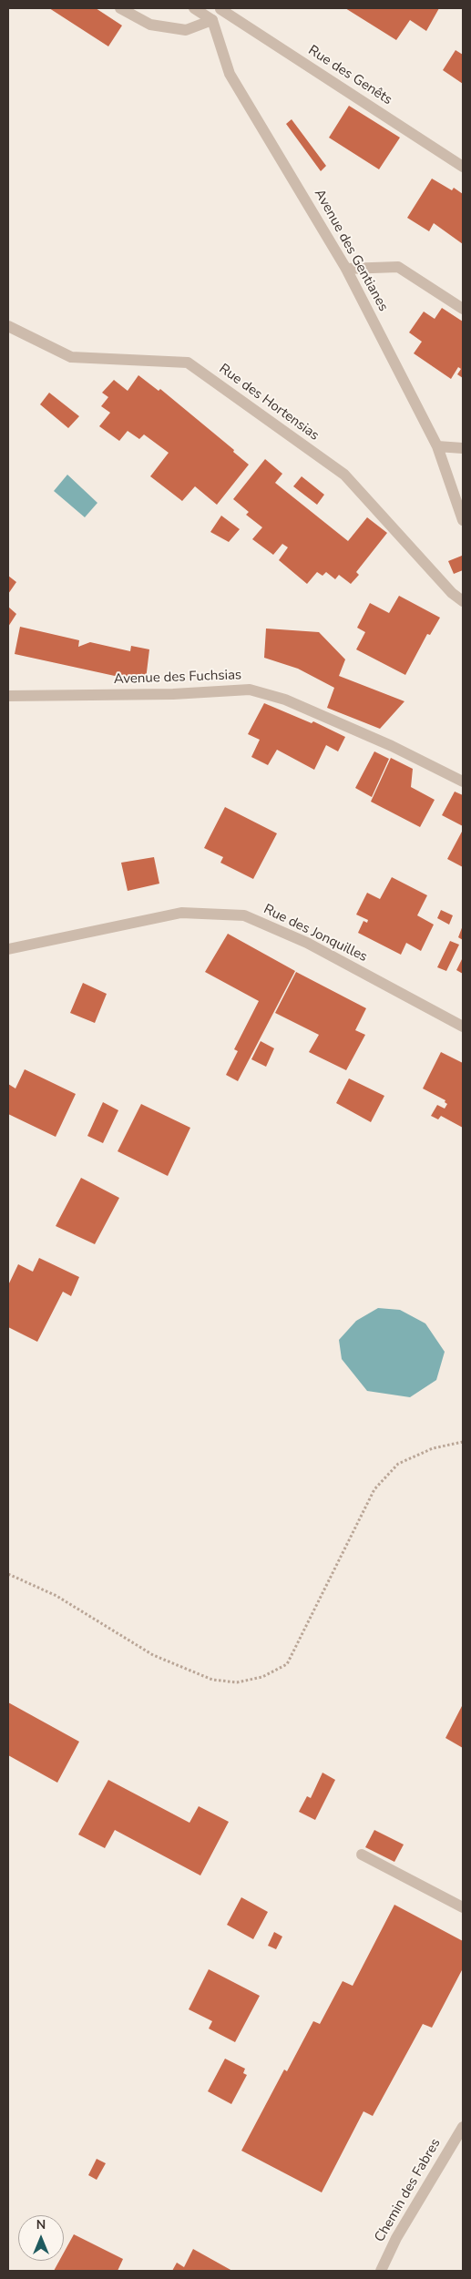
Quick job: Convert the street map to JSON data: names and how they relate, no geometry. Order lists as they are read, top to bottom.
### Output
{
  "streets": {
    "street": [
      "Rue des Genêts",
      "Avenue des Gentianes",
      "Rue des Hortensias",
      "Avenue des Fuchsias",
      "Rue des Jonquilles",
      "Chemin des Fabres"
    ]
  },
  "north": "top"
}
